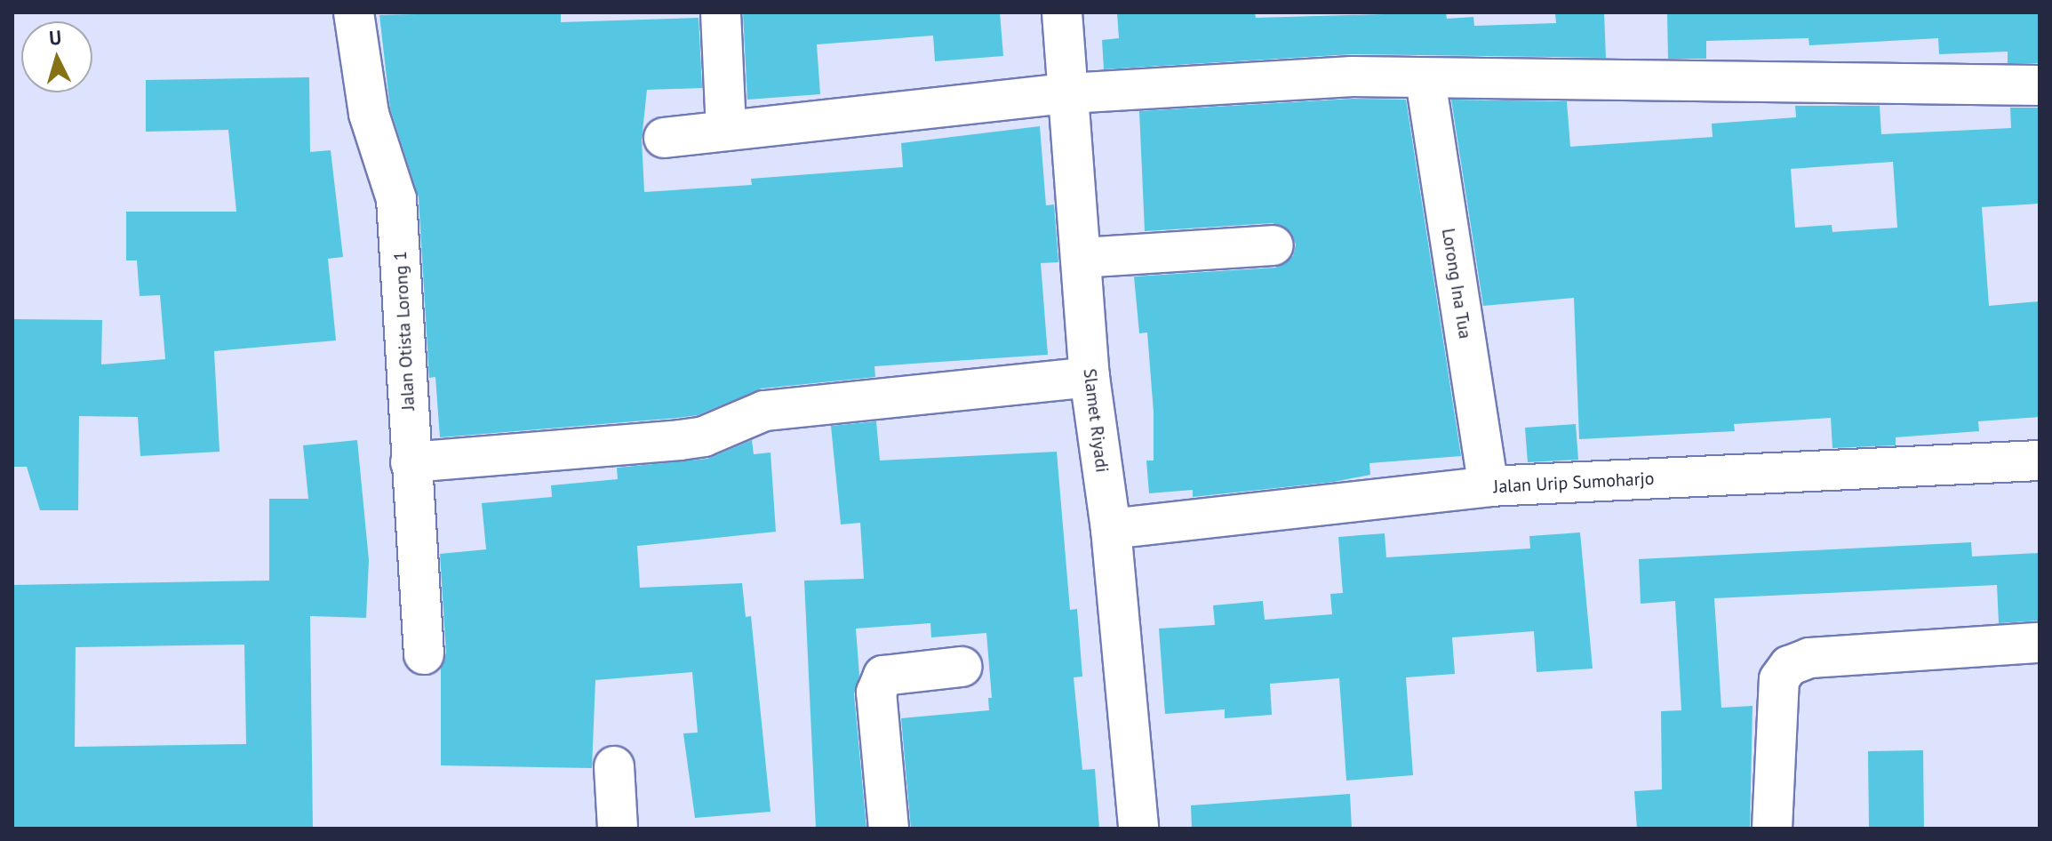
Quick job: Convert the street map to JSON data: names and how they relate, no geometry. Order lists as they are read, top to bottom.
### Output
{
  "streets": {
    "street": [
      "Lorong Ina Tua",
      "Jalan Otista Lorong 1",
      "Slamet Riyadi",
      "Jalan Urip Sumoharjo"
    ]
  },
  "crossings": [
    ["Lorong Ina Tua", "Jalan Urip Sumoharjo"],
    ["Slamet Riyadi", "Jalan Urip Sumoharjo"]
  ],
  "north": "top"
}
